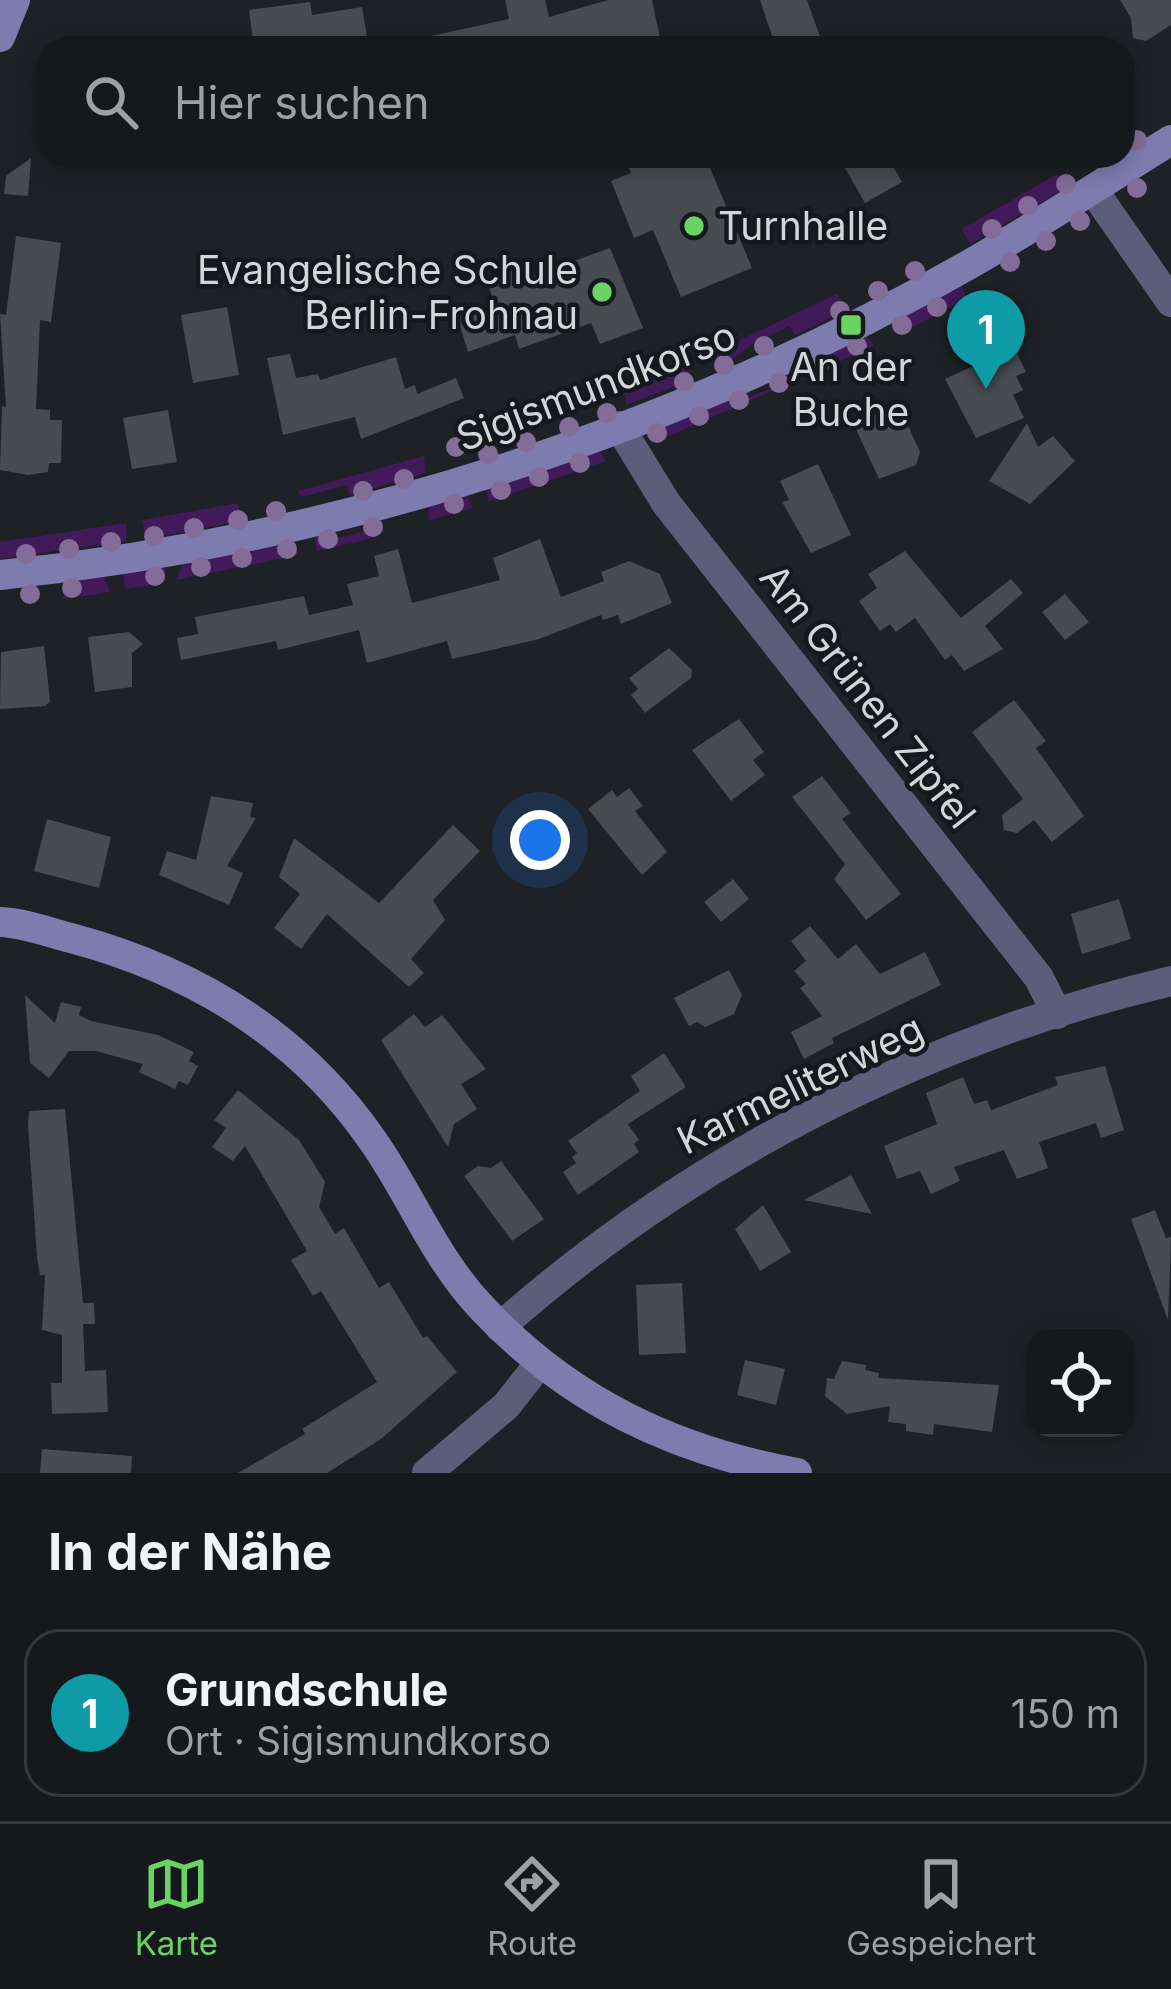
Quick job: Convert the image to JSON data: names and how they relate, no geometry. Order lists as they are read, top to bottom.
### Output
{
  "streets": {
    "street": ["Sigismundkorso", "Am Grünen Zipfel", "Karmeliterweg"]
  },
  "crossings": [
    ["Sigismundkorso", "Am Grünen Zipfel"],
    ["Am Grünen Zipfel", "Karmeliterweg"]
  ],
  "places": {
    "other": ["Turnhalle", "Evangelische Schule Berlin-Frohnau"],
    "transit": ["An der Buche"]
  },
  "page": {
    "search": "Hier suchen",
    "pins": "1",
    "heading": "In der Nähe",
    "list": [
      {
        "mark": "1",
        "name": "Grundschule",
        "note": "Ort · Sigismundkorso",
        "value": "150 m"
      }
    ],
    "nav": ["Karte", "Route", "Gespeichert"]
  }
}
